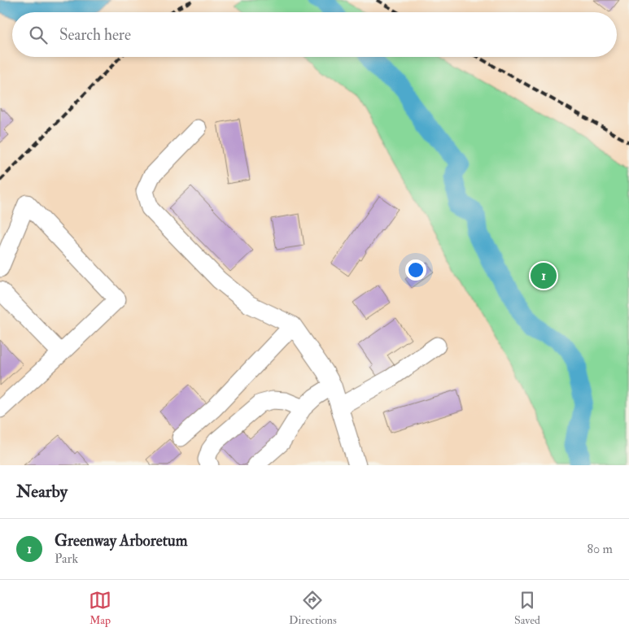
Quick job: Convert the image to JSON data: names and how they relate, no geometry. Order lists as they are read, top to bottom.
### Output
{
  "page": {
    "search": "Search here",
    "pins": "1",
    "heading": "Nearby",
    "list": [
      {
        "mark": "1",
        "name": "Greenway Arboretum",
        "note": "Park",
        "value": "80 m"
      }
    ],
    "nav": ["Map", "Directions", "Saved"]
  }
}
